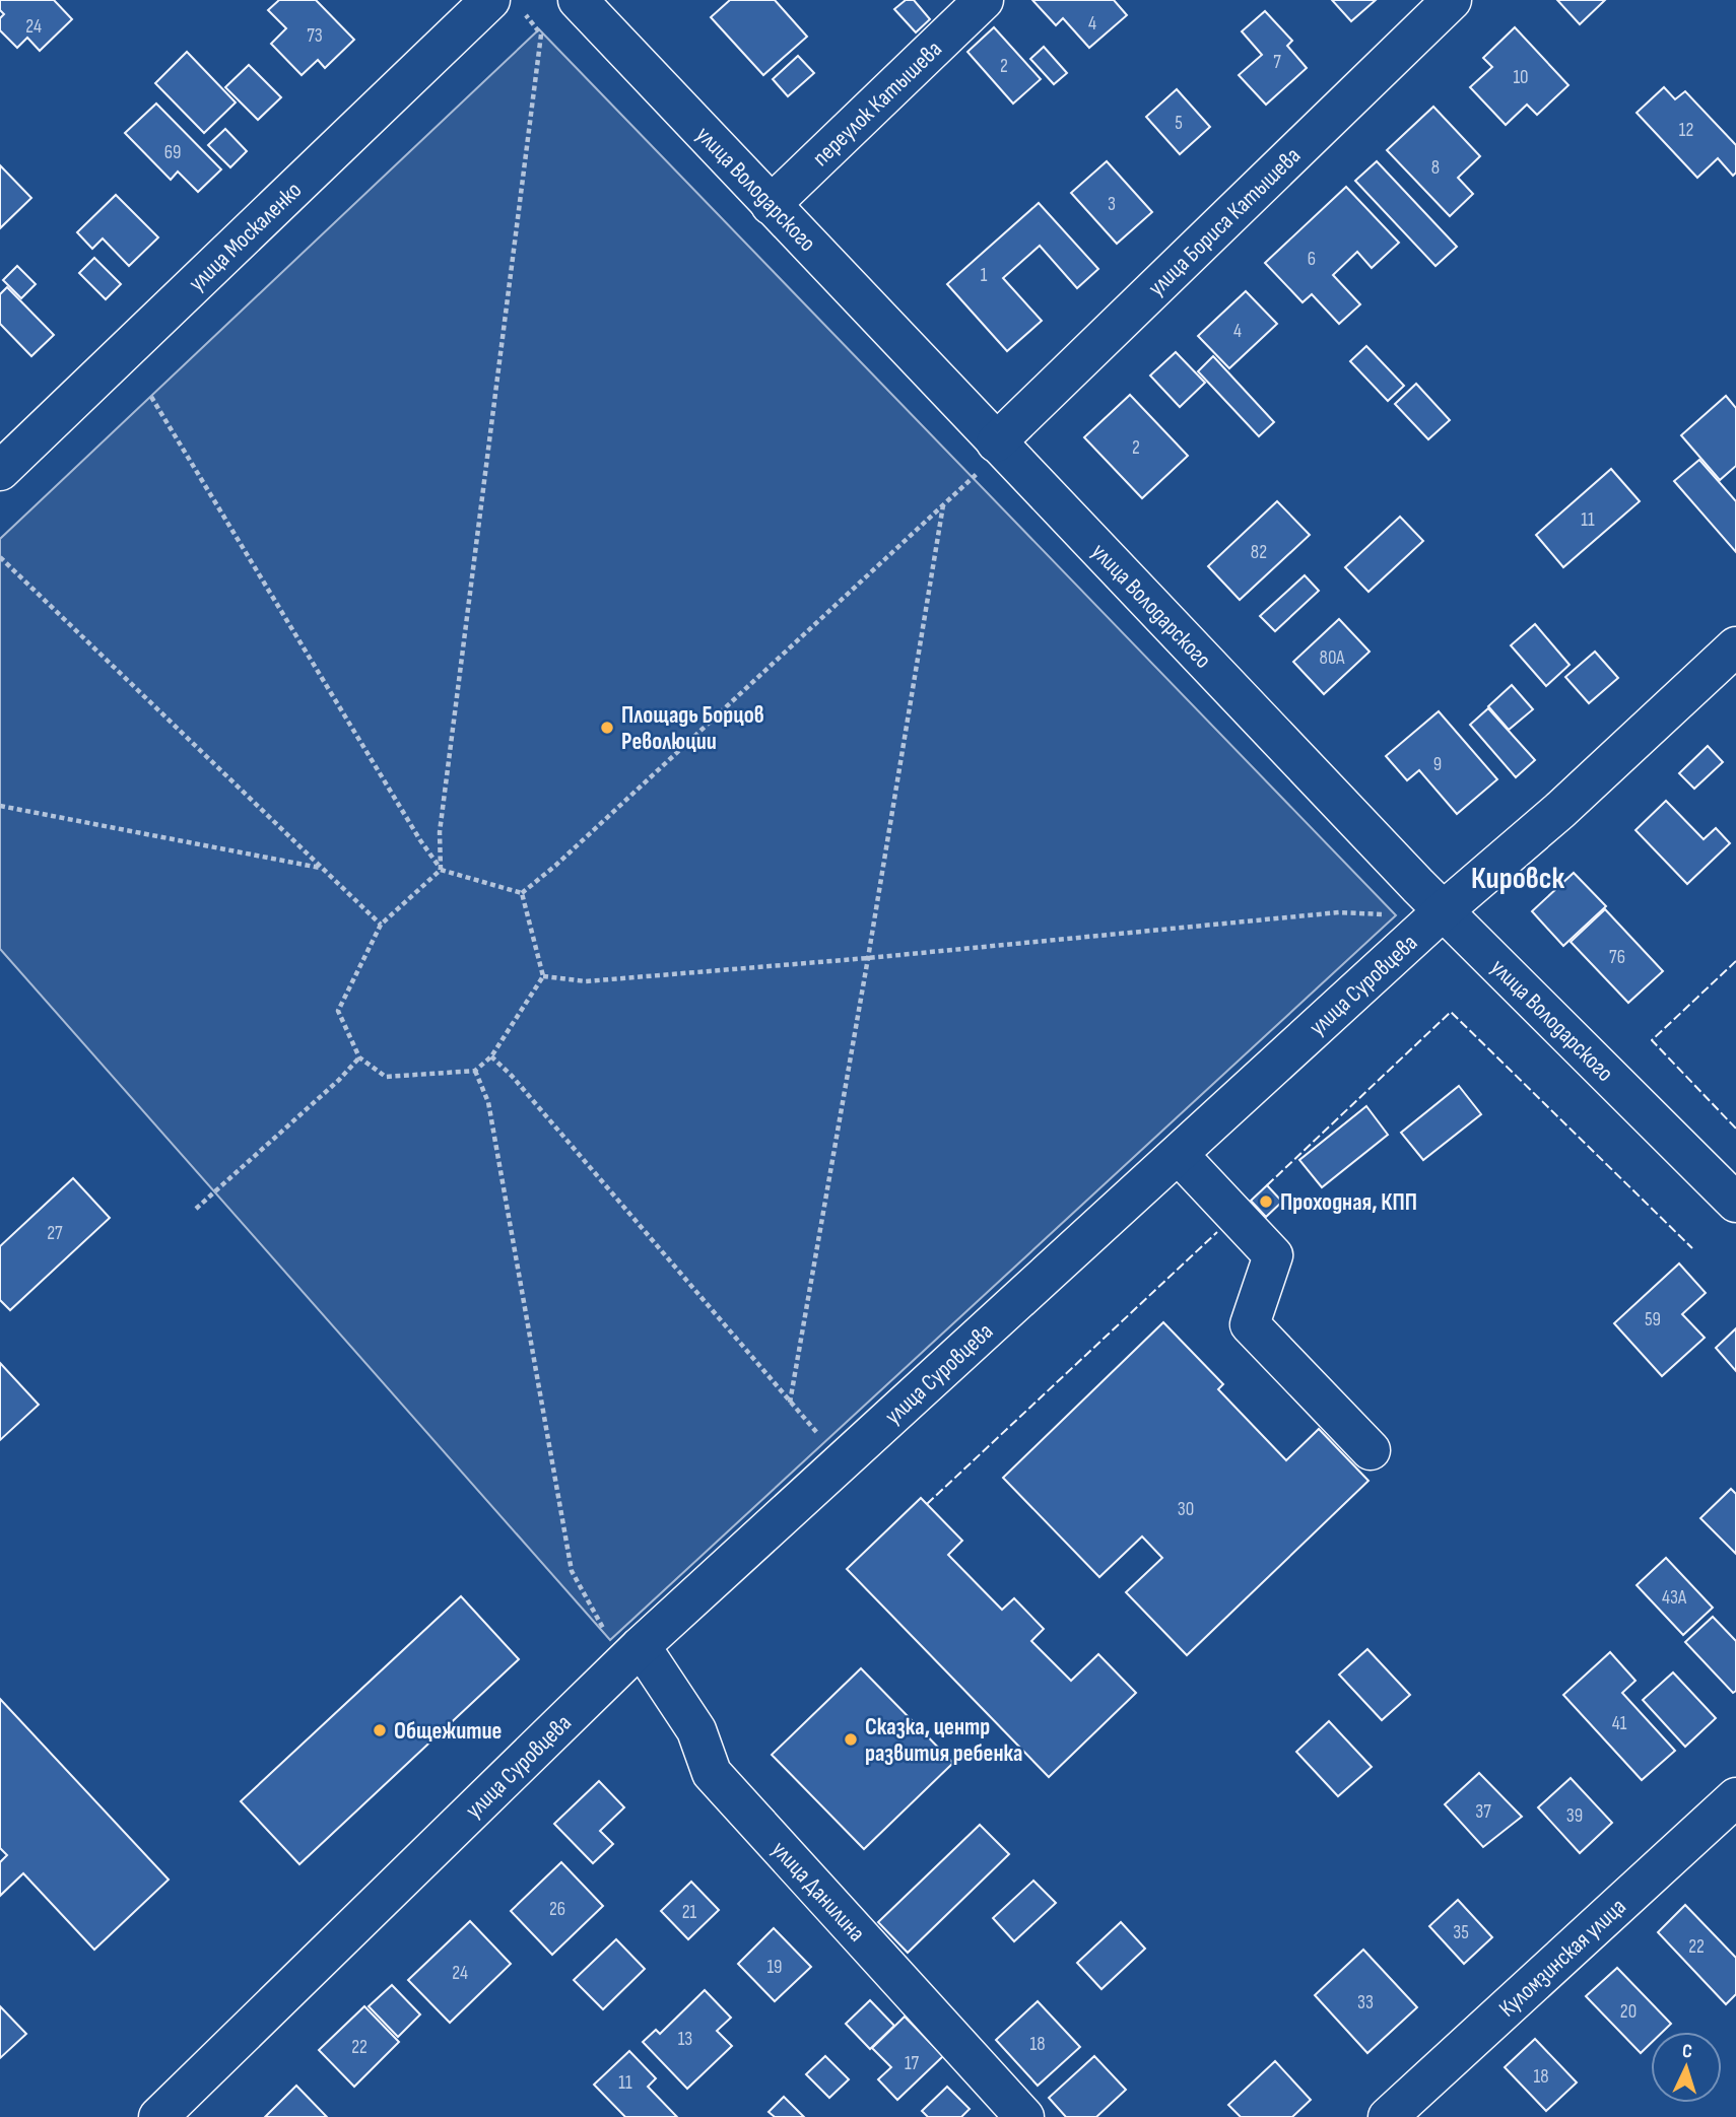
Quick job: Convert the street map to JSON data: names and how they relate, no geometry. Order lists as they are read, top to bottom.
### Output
{
  "streets": {
    "street": [
      "переулок Катышева",
      "улица Володарского",
      "улица Бориса Катышева",
      "улица Москаленко",
      "улица Суровцева",
      "улица Данилина",
      "Куломзинская улица"
    ]
  },
  "crossings": [
    ["переулок Катышева", "улица Володарского"],
    ["улица Володарского", "улица Бориса Катышева"],
    ["улица Володарского", "улица Суровцева"],
    ["улица Суровцева", "улица Данилина"]
  ],
  "districts": ["Кировск"],
  "places": [
    "Площадь Борцов Революции",
    "Проходная, КПП",
    "Общежитие",
    "Сказка, центр развития ребенка"
  ],
  "house_numbers": [
    "4",
    "24",
    "73",
    "7",
    "2",
    "10",
    "5",
    "12",
    "69",
    "8",
    "3",
    "6",
    "1",
    "4",
    "2",
    "11",
    "82",
    "80А",
    "9",
    "76",
    "27",
    "59",
    "30",
    "43А",
    "41",
    "37",
    "39",
    "26",
    "21",
    "35",
    "22",
    "19",
    "24",
    "33",
    "20",
    "13",
    "18",
    "22",
    "17",
    "18",
    "11"
  ],
  "north": "top"
}
